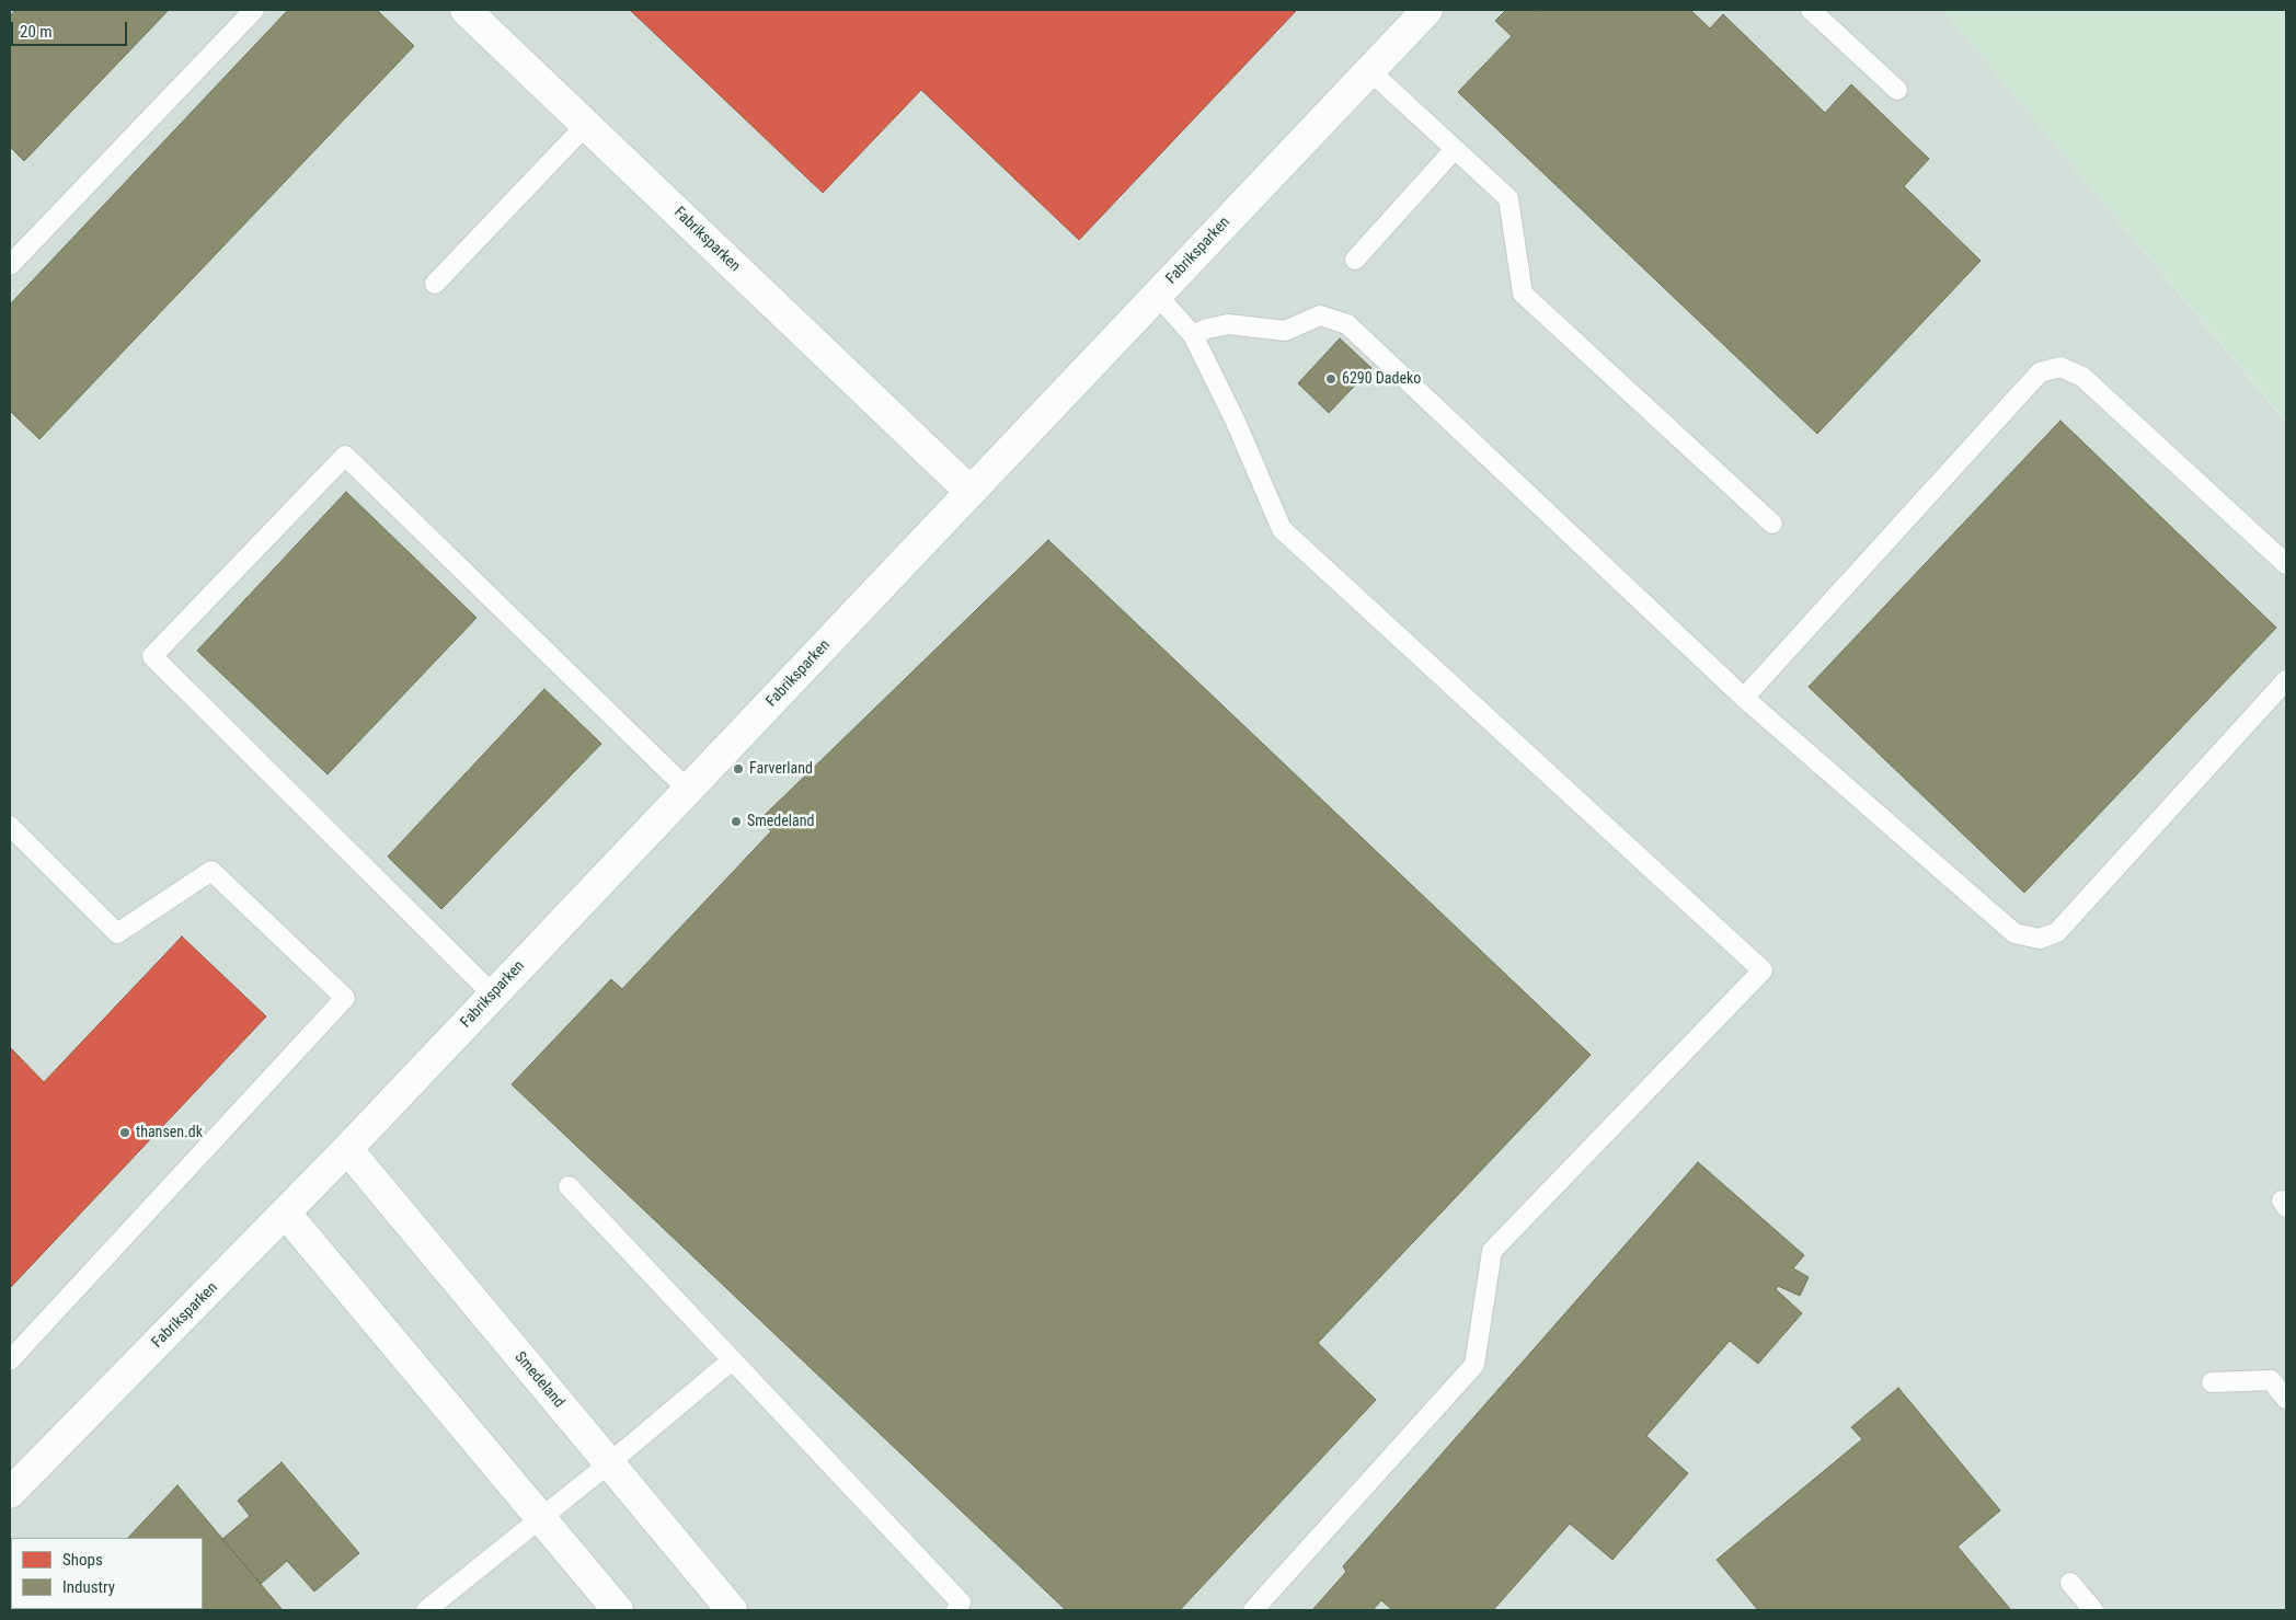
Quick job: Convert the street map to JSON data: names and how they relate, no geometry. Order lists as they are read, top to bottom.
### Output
{
  "streets": {
    "street": ["Fabriksparken", "Smedeland"]
  },
  "crossings": [
    ["Fabriksparken", "Smedeland"]
  ],
  "places": [
    "6290 Dadeko",
    "Farverland",
    "Smedeland",
    "thansen.dk"
  ],
  "legend": ["Shops", "Industry"],
  "scale_bar": "20 m"
}
